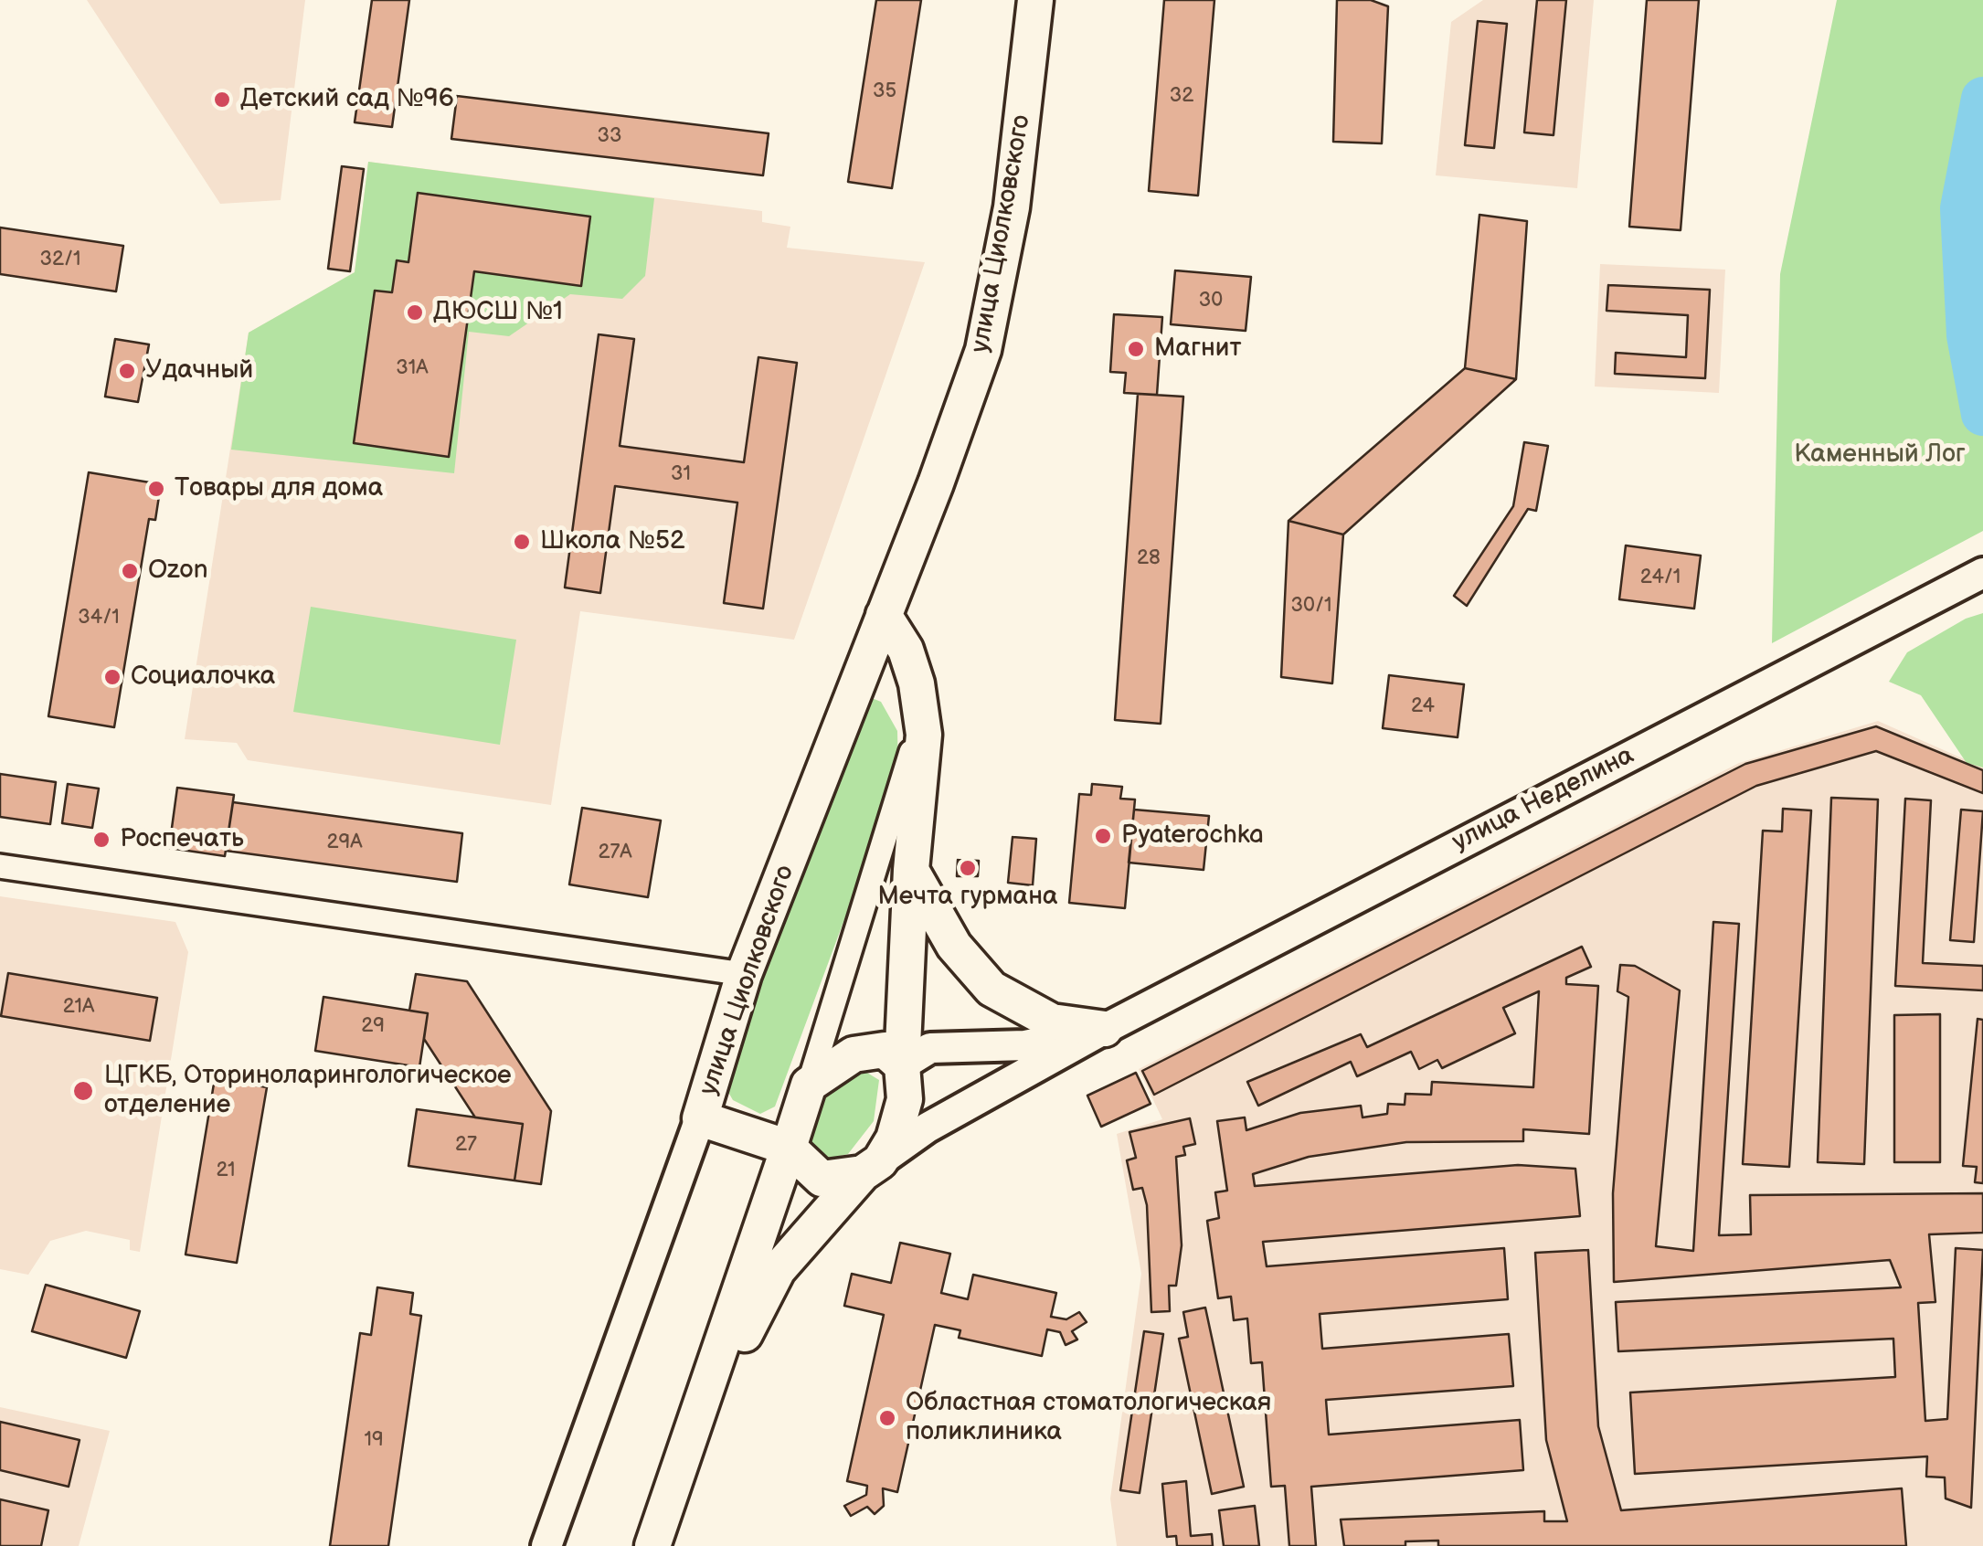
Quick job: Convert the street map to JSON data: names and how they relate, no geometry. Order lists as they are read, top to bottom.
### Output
{
  "streets": {
    "main road": ["улица Циолковского"],
    "street": ["улица Неделина"]
  },
  "crossings": [
    ["улица Циолковского", "улица Неделина"]
  ],
  "parks": ["Каменный Лог"],
  "places": [
    "Детский сад №96",
    "ДЮСШ №1",
    "Магнит",
    "Удачный",
    "Товары для дома",
    "Школа №52",
    "Ozon",
    "Социалочка",
    "Pyaterochka",
    "Роспечать",
    "Мечта гурмана",
    "ЦГКБ, Оториноларингологическое отделение",
    "Областная стоматологическая поликлиника"
  ],
  "house_numbers": [
    "35",
    "32",
    "33",
    "32/1",
    "30",
    "31А",
    "31",
    "28",
    "24/1",
    "30/1",
    "34/1",
    "24",
    "29А",
    "27А",
    "21А",
    "29",
    "27",
    "21",
    "19"
  ]
}
